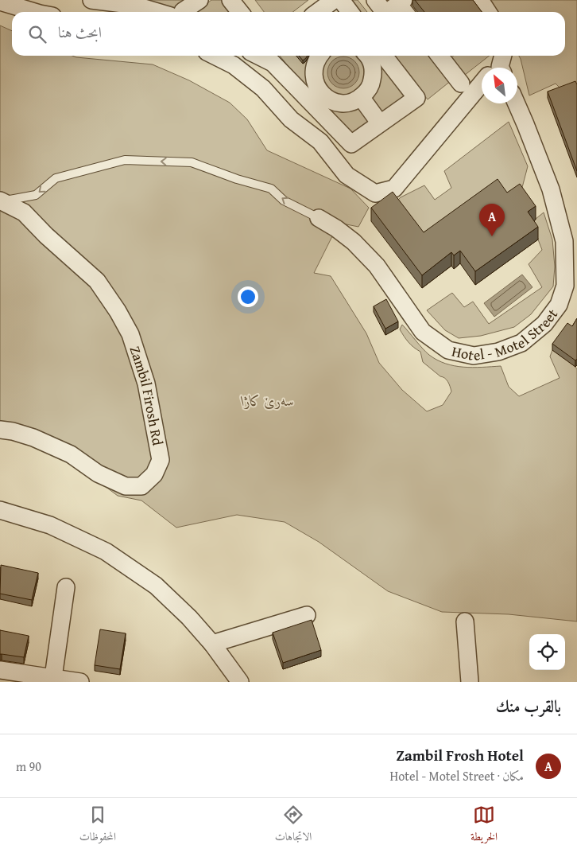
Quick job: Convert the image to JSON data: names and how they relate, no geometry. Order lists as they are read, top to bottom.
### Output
{
  "streets": {
    "street": ["Hotel - Motel Street", "Zambil Firosh Rd"]
  },
  "parks": ["سەرێ کاژا"],
  "north": "top left",
  "page": {
    "search": "ابحث هنا",
    "pins": "A",
    "heading": "بالقرب منك",
    "list": [
      {
        "mark": "A",
        "name": "Zambil Frosh Hotel",
        "note": "مكان · Hotel - Motel Street",
        "value": "90 m"
      }
    ],
    "nav": ["الخريطة", "الاتجاهات", "المحفوظات"]
  }
}
